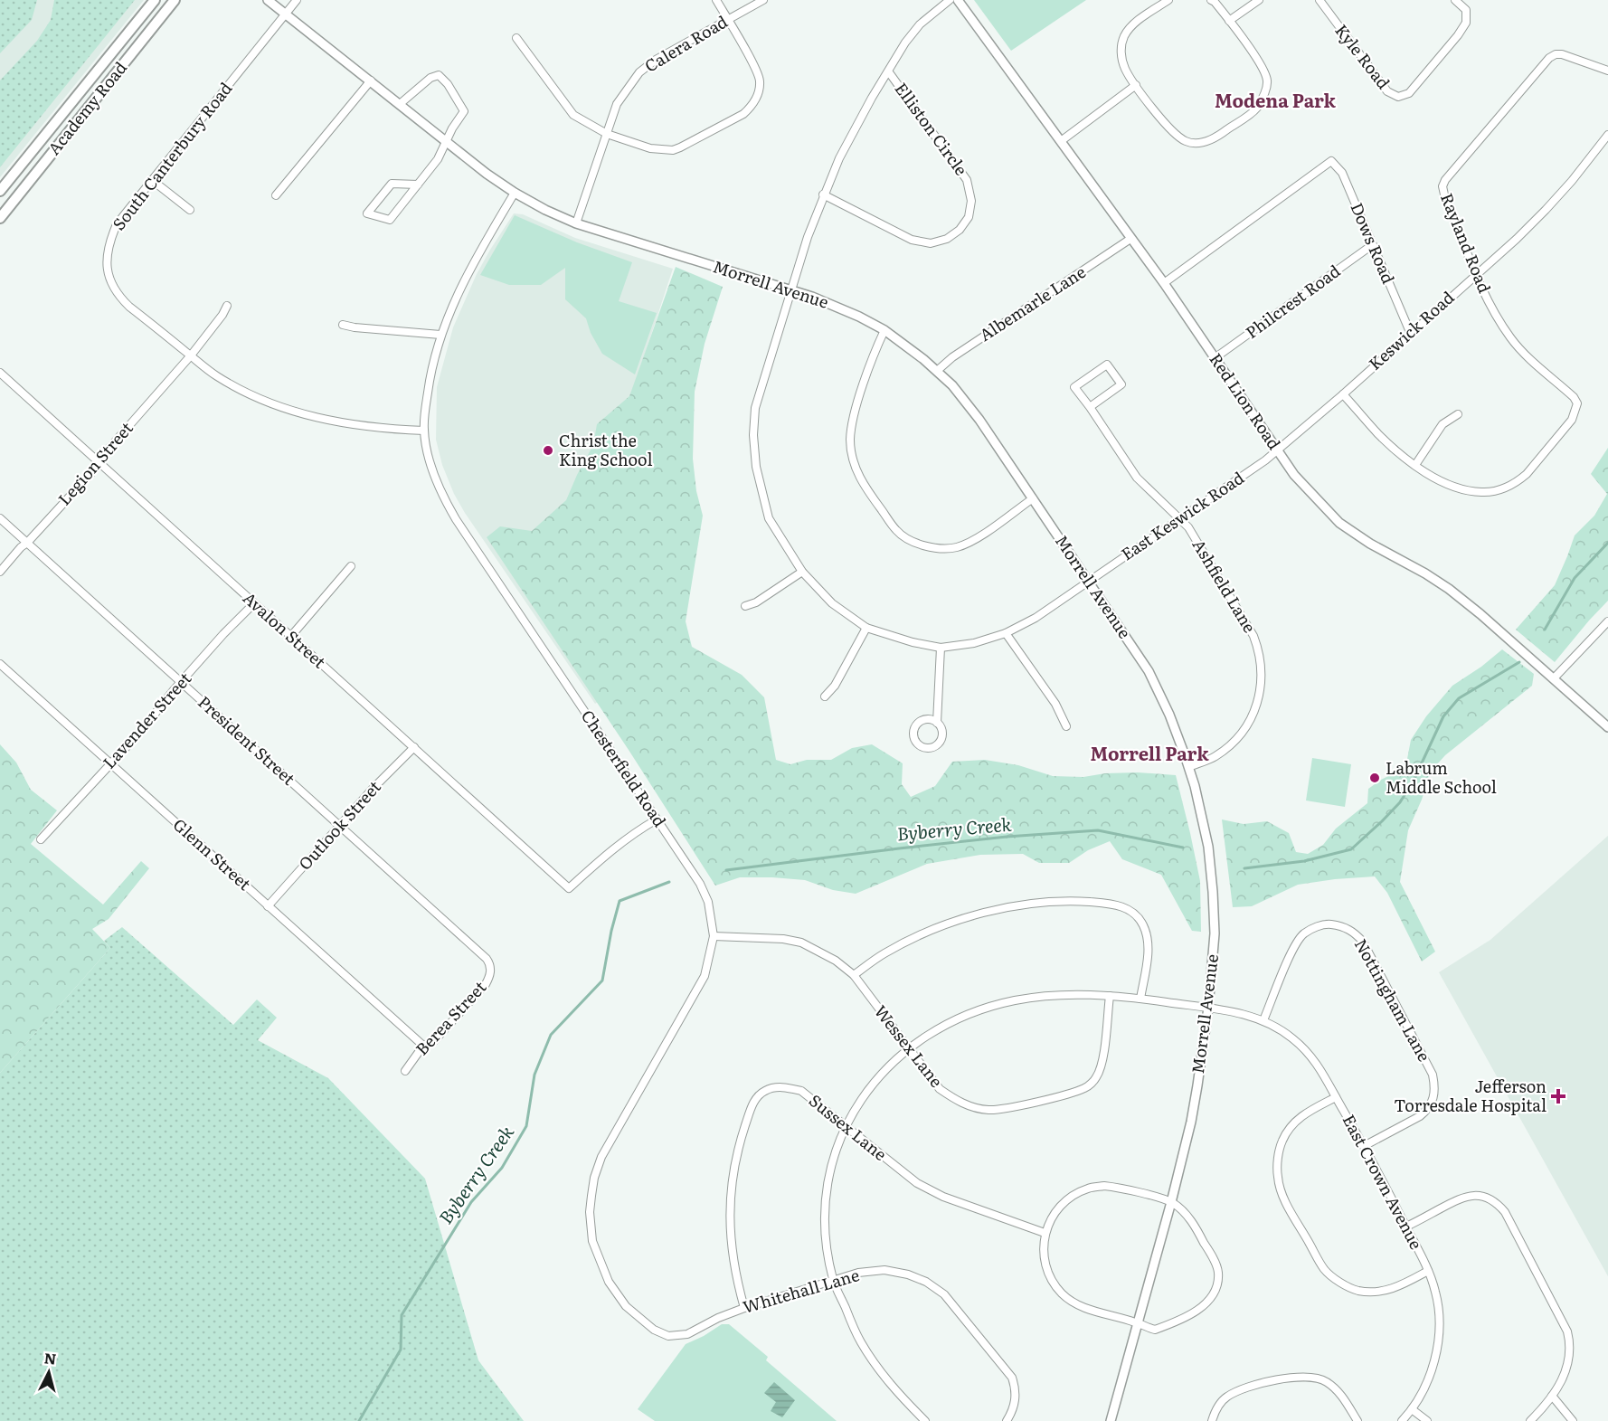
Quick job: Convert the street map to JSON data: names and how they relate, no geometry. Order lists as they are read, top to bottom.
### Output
{
  "streets": {
    "main road": ["Academy Road"],
    "street": [
      "Calera Road",
      "Kyle Road",
      "Elliston Circle",
      "South Canterbury Road",
      "Dows Road",
      "Rayland Road",
      "Morrell Avenue",
      "Philcrest Road",
      "Albemarle Lane",
      "Keswick Road",
      "Red Lion Road",
      "Legion Street",
      "East Keswick Road",
      "Ashfield Lane",
      "Avalon Street",
      "Lavender Street",
      "President Street",
      "Chesterfield Road",
      "Outlook Street",
      "Glenn Street",
      "Nottingham Lane",
      "Berea Street",
      "Wessex Lane",
      "Sussex Lane",
      "East Crown Avenue",
      "Whitehall Lane"
    ]
  },
  "crossings": [
    ["Calera Road", "Morrell Avenue"],
    ["Elliston Circle", "East Keswick Road"],
    ["South Canterbury Road", "Morrell Avenue"],
    ["South Canterbury Road", "Legion Street"],
    ["South Canterbury Road", "Chesterfield Road"],
    ["Dows Road", "Philcrest Road"],
    ["Dows Road", "Keswick Road"],
    ["Dows Road", "Red Lion Road"],
    ["Rayland Road", "Keswick Road"],
    ["Morrell Avenue", "Albemarle Lane"],
    ["Morrell Avenue", "East Keswick Road"],
    ["Morrell Avenue", "Ashfield Lane"],
    ["Morrell Avenue", "Chesterfield Road"],
    ["Morrell Avenue", "Sussex Lane"],
    ["Morrell Avenue", "East Crown Avenue"],
    ["Philcrest Road", "Red Lion Road"],
    ["Albemarle Lane", "Red Lion Road"],
    ["Keswick Road", "Red Lion Road"],
    ["Keswick Road", "East Keswick Road"],
    ["Red Lion Road", "East Keswick Road"],
    ["Legion Street", "Avalon Street"],
    ["Legion Street", "President Street"],
    ["East Keswick Road", "Ashfield Lane"],
    ["Avalon Street", "Lavender Street"],
    ["Avalon Street", "Chesterfield Road"],
    ["Avalon Street", "Outlook Street"],
    ["Lavender Street", "President Street"],
    ["Lavender Street", "Glenn Street"],
    ["President Street", "Outlook Street"],
    ["President Street", "Berea Street"],
    ["Chesterfield Road", "Wessex Lane"],
    ["Chesterfield Road", "Whitehall Lane"],
    ["Outlook Street", "Glenn Street"],
    ["Glenn Street", "Berea Street"],
    ["Nottingham Lane", "East Crown Avenue"],
    ["Wessex Lane", "East Crown Avenue"],
    ["Sussex Lane", "East Crown Avenue"],
    ["Sussex Lane", "Whitehall Lane"],
    ["East Crown Avenue", "Whitehall Lane"]
  ],
  "districts": ["Modena Park", "Morrell Park"],
  "water": ["Byberry Creek"],
  "places": {
    "other": ["Christ the King School", "Labrum Middle School"],
    "health": ["Jefferson Torresdale Hospital"]
  },
  "north": "top"
}
